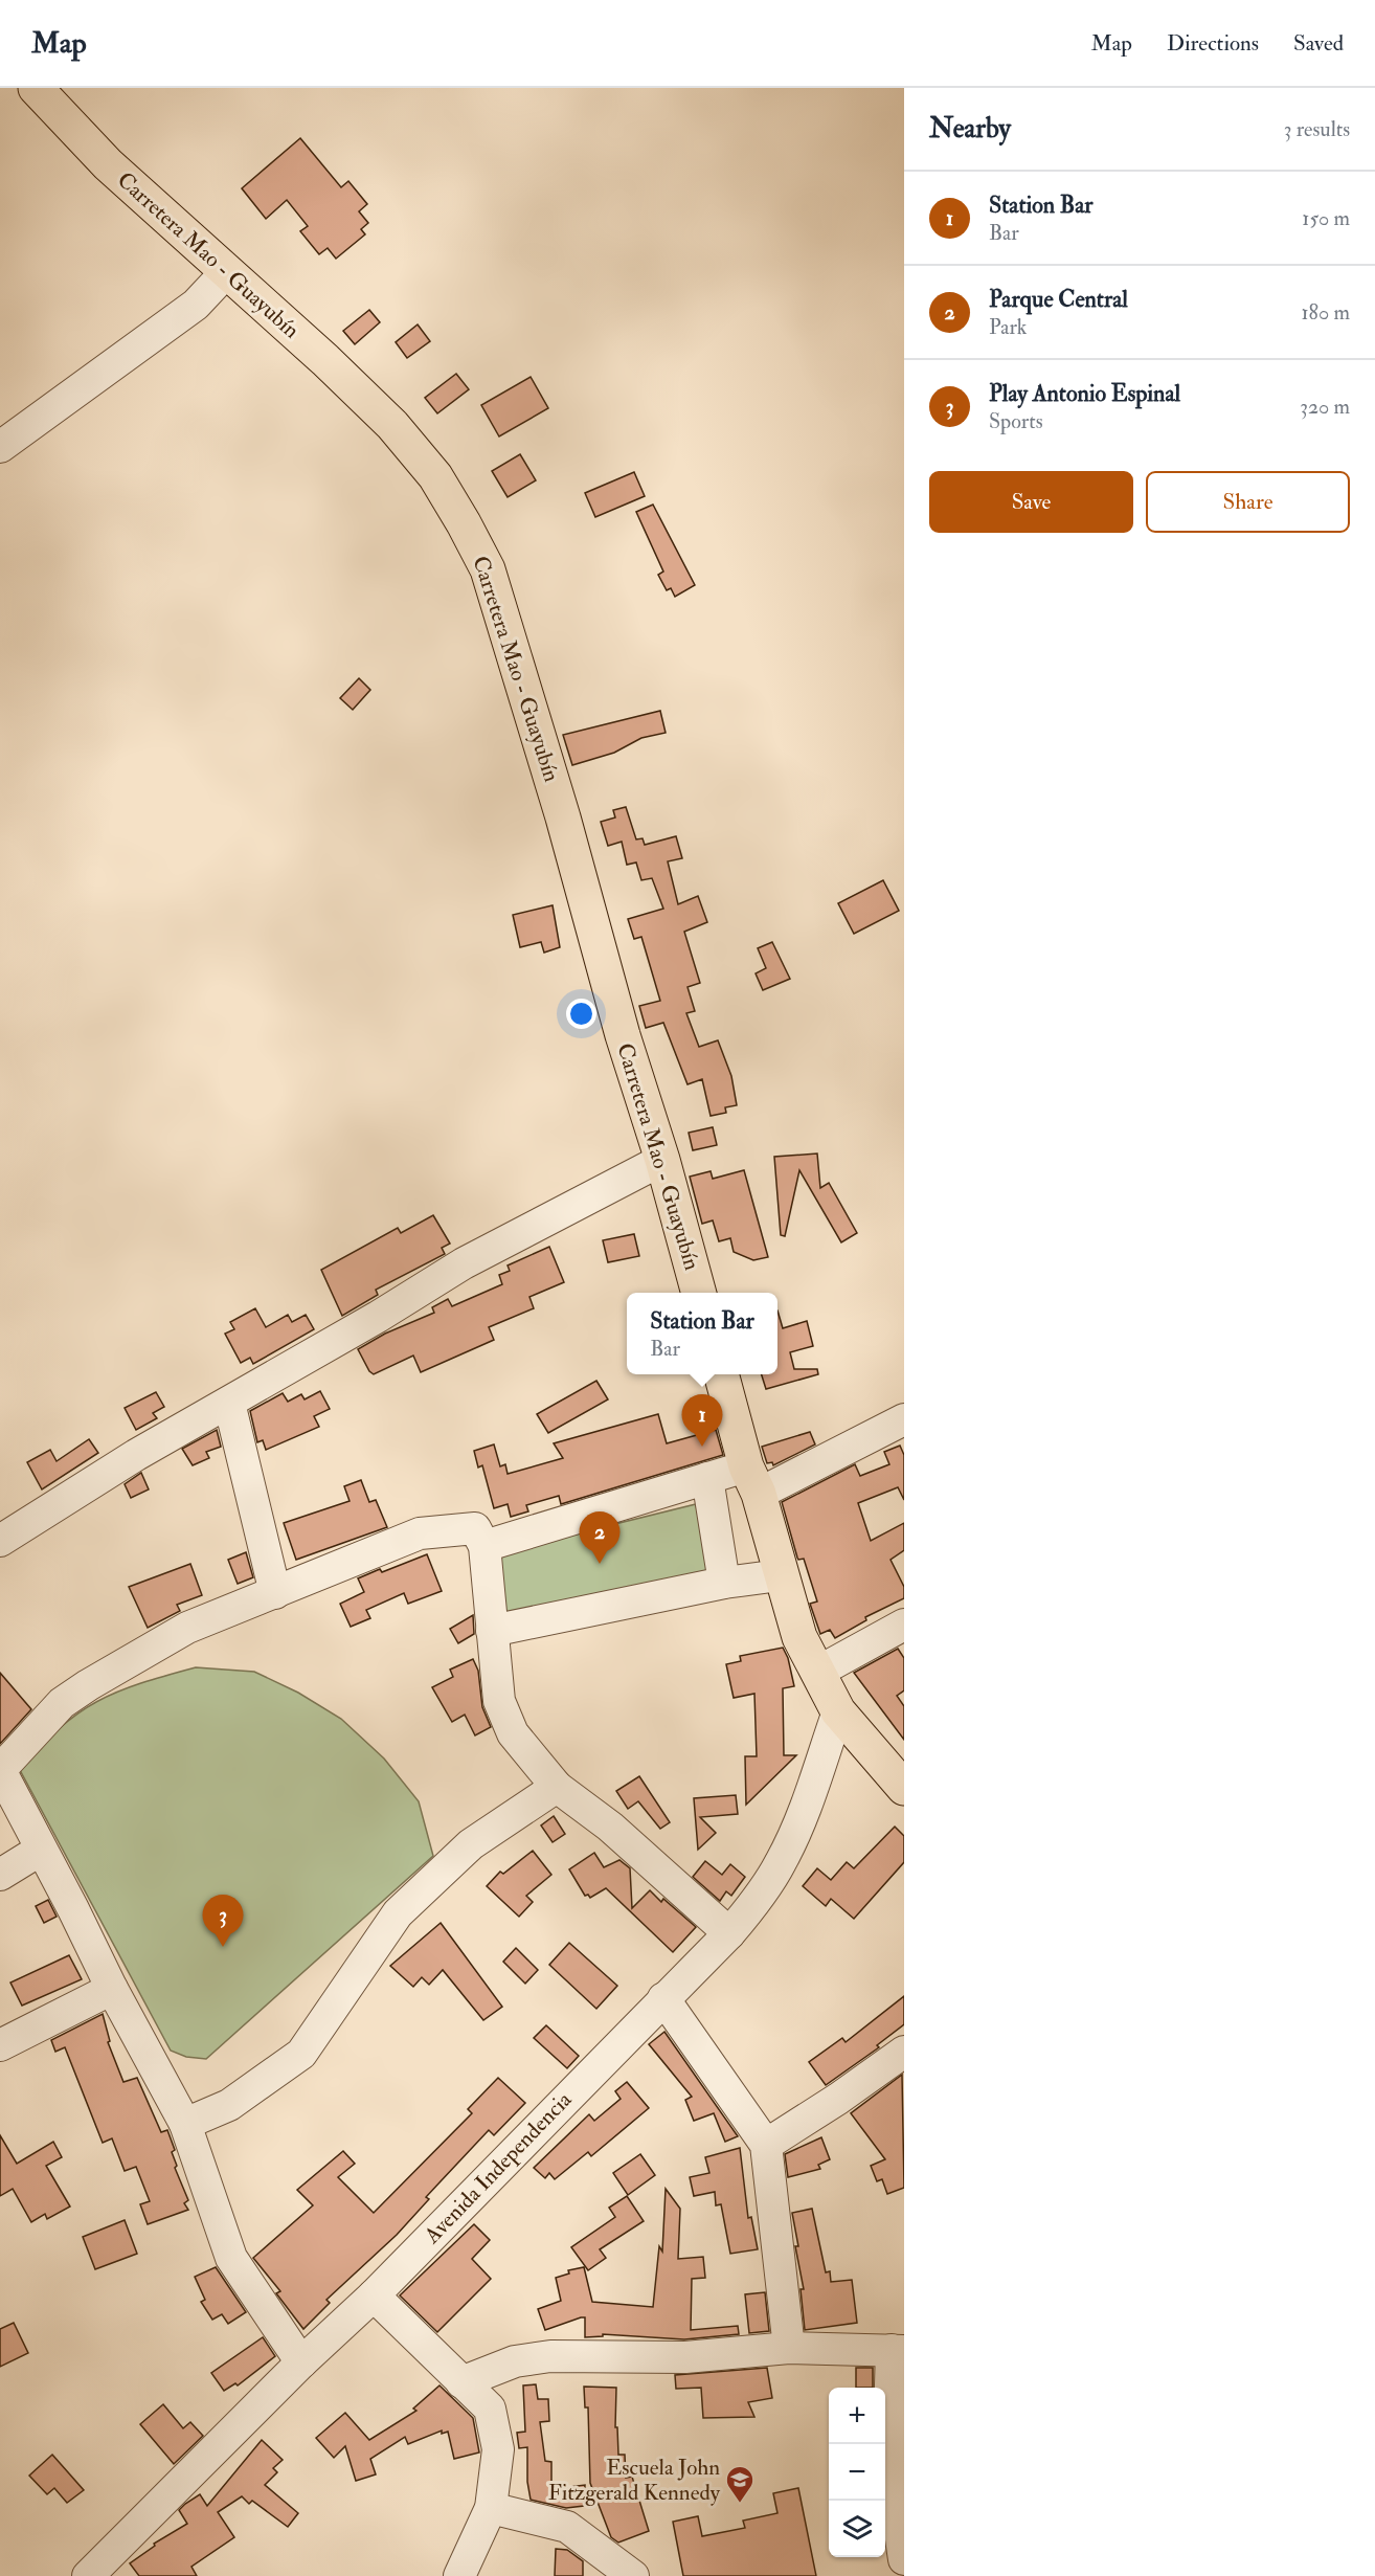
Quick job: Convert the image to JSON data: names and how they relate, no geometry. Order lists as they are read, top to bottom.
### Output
{
  "streets": {
    "main road": ["Carretera Mao - Guayubín"],
    "street": ["Avenida Independencia"]
  },
  "places": {
    "school or university": ["Escuela John Fitzgerald Kennedy"]
  },
  "page": {
    "header": "Map",
    "nav": ["Map", "Directions", "Saved"],
    "heading": ["Nearby", "3 results"],
    "list": [
      {
        "mark": "1",
        "name": "Station Bar",
        "note": "Bar",
        "value": "150 m"
      },
      {
        "mark": "2",
        "name": "Parque Central",
        "note": "Park",
        "value": "180 m"
      },
      {
        "mark": "3",
        "name": "Play Antonio Espinal",
        "note": "Sports",
        "value": "320 m"
      }
    ],
    "buttons": ["Save", "Share"],
    "popup": ["Station Bar", "Bar"],
    "pins": ["1", "2", "3"],
    "map_buttons": ["+", "−"]
  }
}
